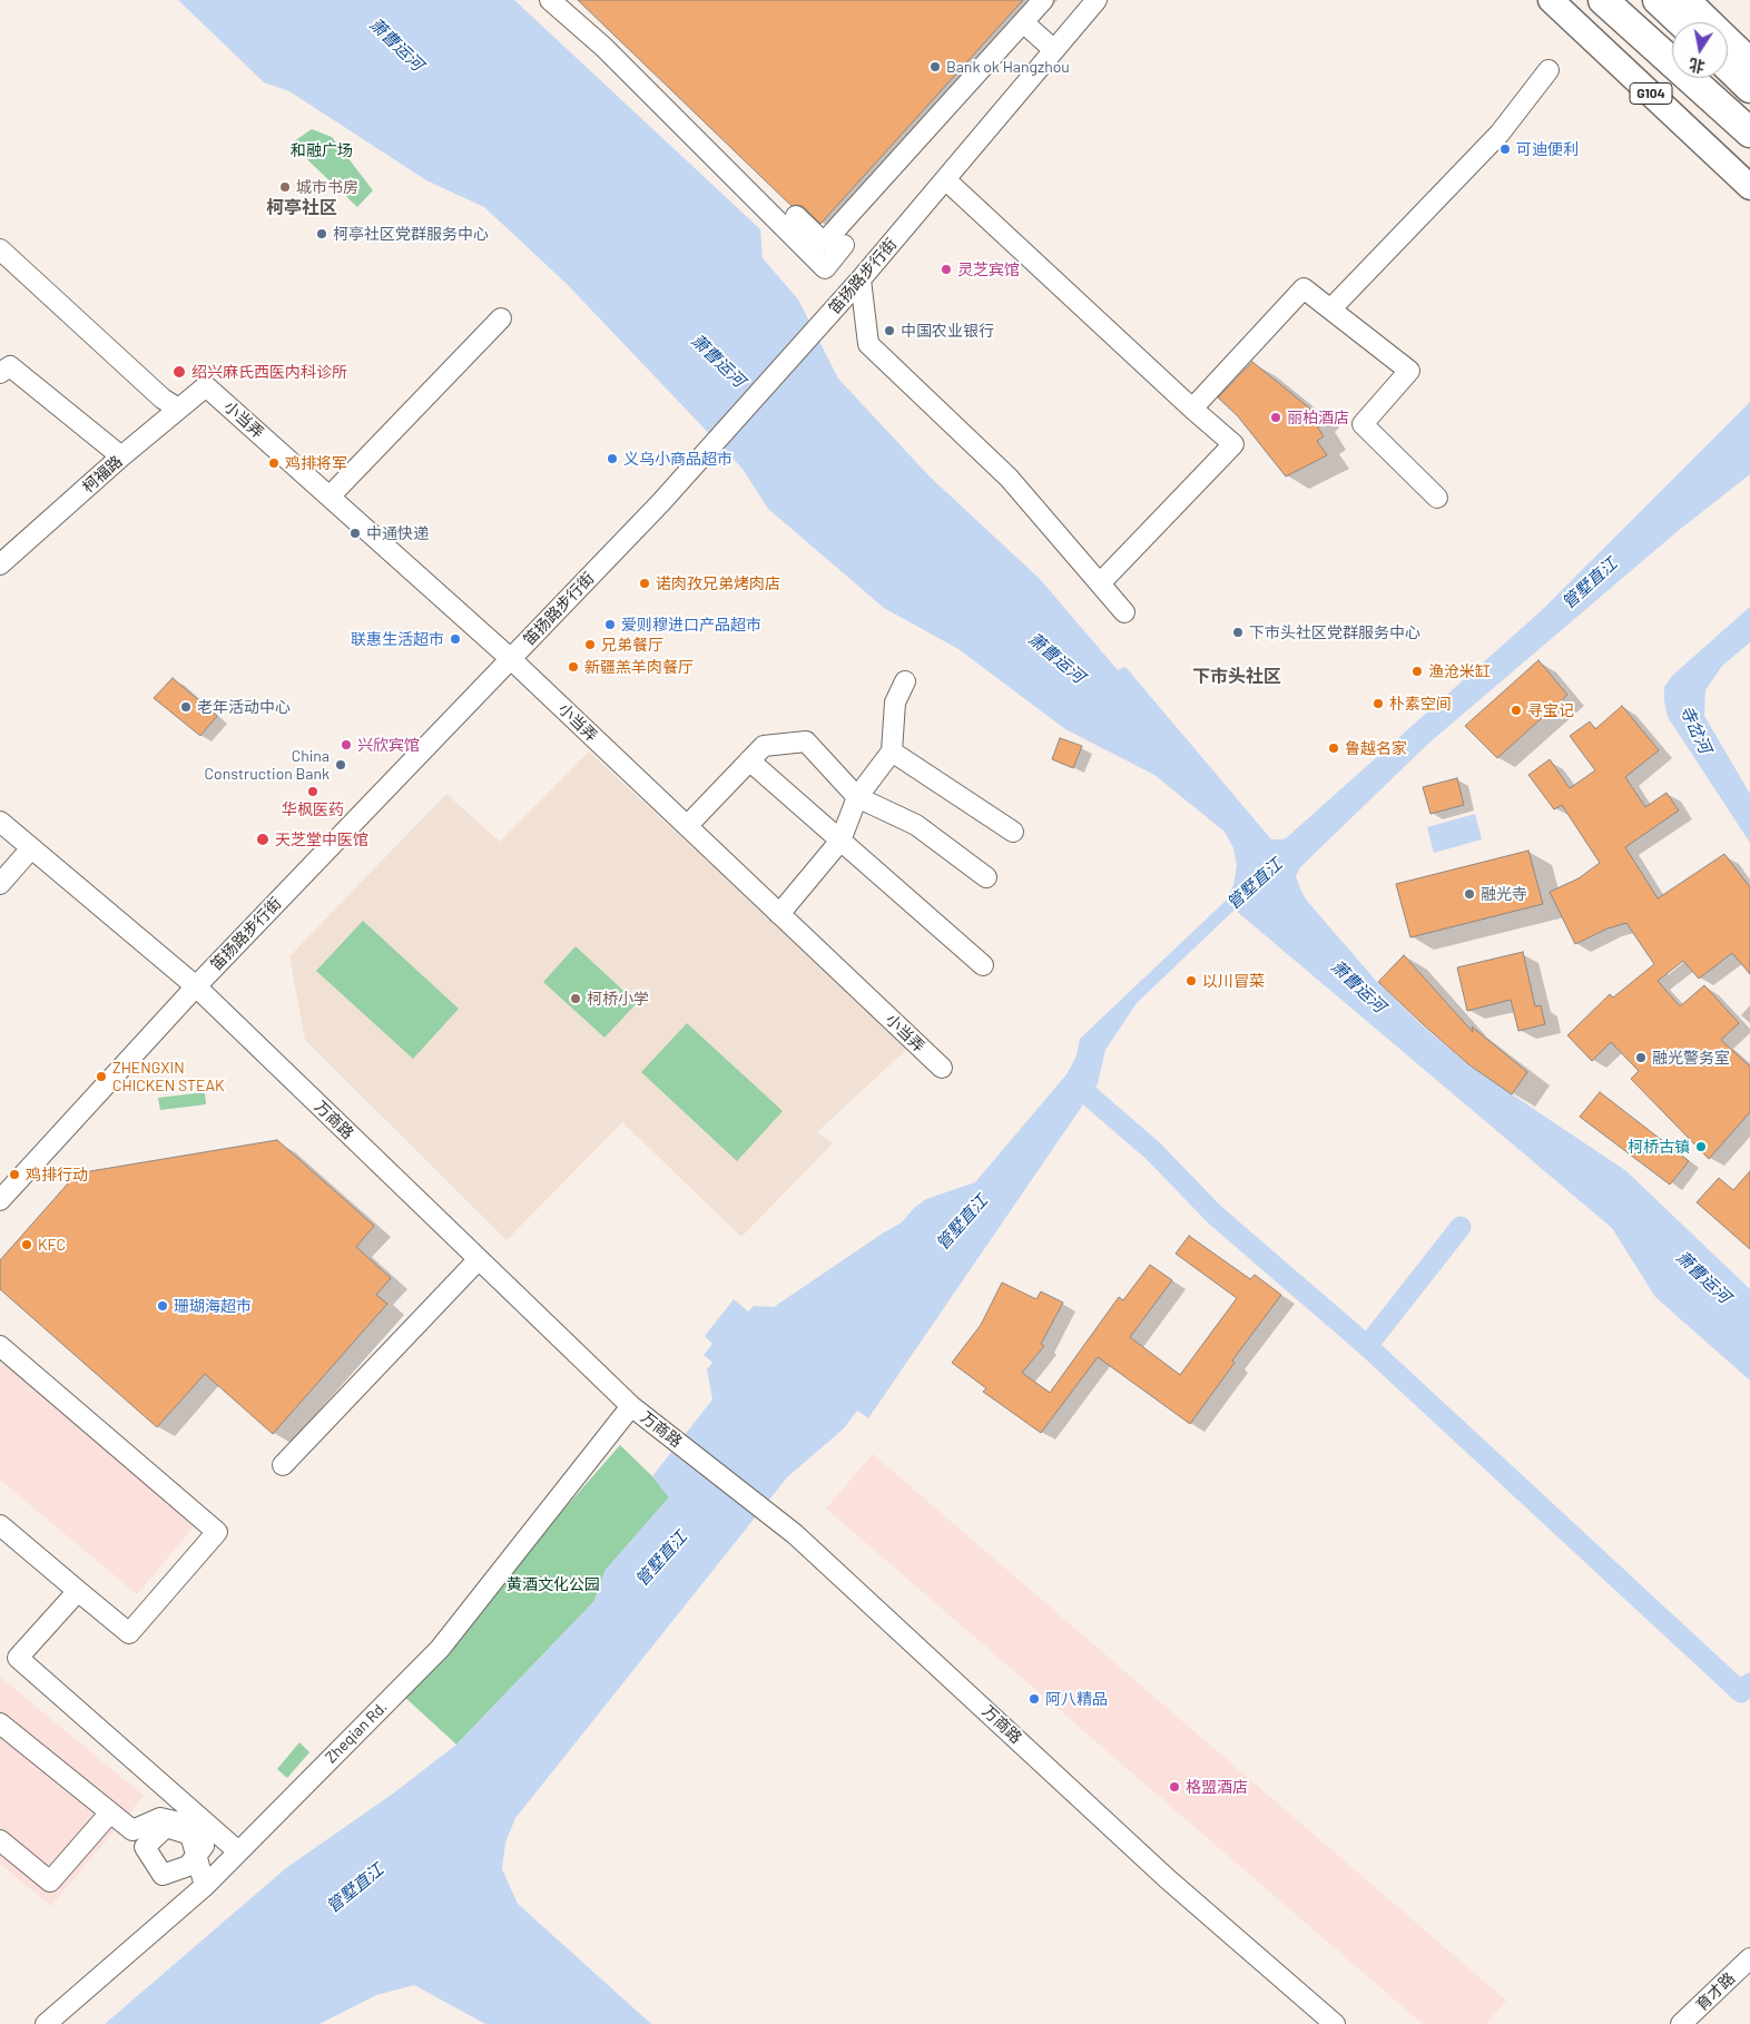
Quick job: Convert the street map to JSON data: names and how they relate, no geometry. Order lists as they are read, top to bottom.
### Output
{
  "streets": {
    "main road": ["G104"],
    "street": [
      "笛扬路步行街",
      "小当弄",
      "柯福路",
      "万商路",
      "Zheqian Rd.",
      "育才路"
    ]
  },
  "crossings": [
    ["笛扬路步行街", "小当弄"],
    ["笛扬路步行街", "万商路"],
    ["小当弄", "柯福路"],
    ["万商路", "Zheqian Rd."]
  ],
  "districts": ["柯亭社区", "下市头社区"],
  "water": ["萧曹运河", "管墅直江", "寺岔河"],
  "parks": ["和融广场", "黄酒文化公园"],
  "places": [
    "Bank ok Hangzhou",
    "可迪便利",
    "城市书房",
    "柯亭社区党群服务中心",
    "灵芝宾馆",
    "中国农业银行",
    "绍兴麻氏西医内科诊所",
    "丽柏酒店",
    "义乌小商品超市",
    "鸡排将军",
    "中通快递",
    "诺肉孜兄弟烤肉店",
    "爱则穆进口产品超市",
    "下市头社区党群服务中心",
    "联惠生活超市",
    "兄弟餐厅",
    "新疆羔羊肉餐厅",
    "渔沧米缸",
    "朴素空间",
    "老年活动中心",
    "寻宝记",
    "兴欣宾馆",
    "鲁越名家",
    "China Construction Bank",
    "华枫医药",
    "天芝堂中医馆",
    "融光寺",
    "以川冒菜",
    "柯桥小学",
    "融光警务室",
    "ZHENGXIN CHICKEN STEAK",
    "柯桥古镇",
    "鸡排行动",
    "KFC",
    "珊瑚海超市",
    "阿八精品",
    "格盟酒店"
  ],
  "north": "bottom"
}
